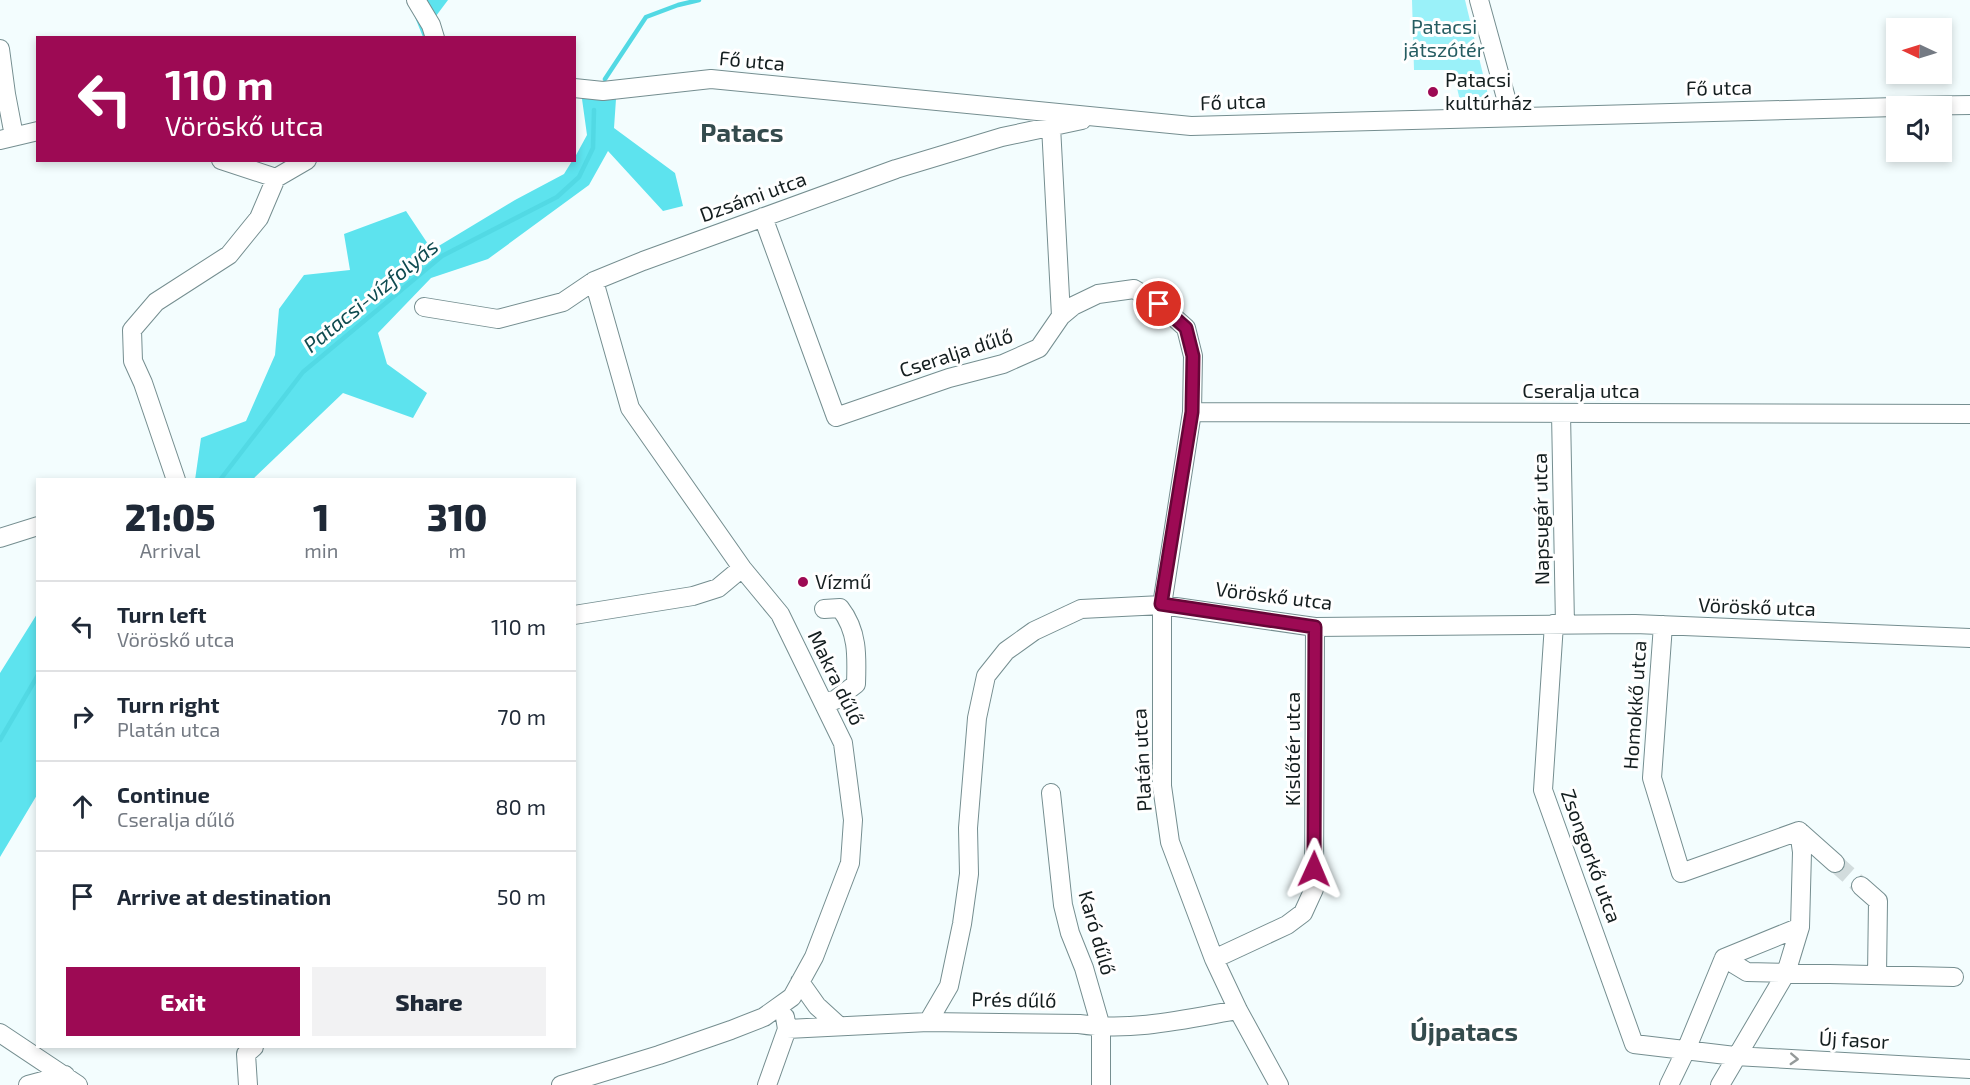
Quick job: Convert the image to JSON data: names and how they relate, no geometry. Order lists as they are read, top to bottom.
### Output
{
  "streets": {
    "street": [
      "Fő utca",
      "Dzsámi utca",
      "Cseralja dűlő",
      "Cseralja utca",
      "Napsugár utca",
      "Vöröskő utca",
      "Makra dűlő",
      "Homokkő utca",
      "Kislőtér utca",
      "Platán utca",
      "Zsongorkő utca",
      "Karó dűlő",
      "Prés dűlő",
      "Új fasor"
    ]
  },
  "crossings": [
    ["Fő utca", "Dzsámi utca"],
    ["Dzsámi utca", "Cseralja dűlő"],
    ["Dzsámi utca", "Makra dűlő"],
    ["Cseralja dűlő", "Cseralja utca"],
    ["Cseralja dűlő", "Platán utca"],
    ["Cseralja utca", "Napsugár utca"],
    ["Cseralja utca", "Platán utca"],
    ["Napsugár utca", "Vöröskő utca"],
    ["Napsugár utca", "Zsongorkő utca"],
    ["Vöröskő utca", "Homokkő utca"],
    ["Vöröskő utca", "Kislőtér utca"],
    ["Vöröskő utca", "Platán utca"],
    ["Vöröskő utca", "Zsongorkő utca"],
    ["Vöröskő utca", "Prés dűlő"],
    ["Kislőtér utca", "Platán utca"],
    ["Platán utca", "Prés dűlő"],
    ["Zsongorkő utca", "Új fasor"],
    ["Karó dűlő", "Prés dűlő"]
  ],
  "districts": ["Patacs", "Újpatacs"],
  "water": ["Patacsi-vízfolyás"],
  "parks": ["Patacsi játszótér"],
  "places": ["Patacsi kultúrház", "Vízmű"],
  "north": "left",
  "page": {
    "turn": ["110 m", "Vöröskő utca"],
    "eta": [
      "21:05",
      "Arrival",
      "1",
      "min",
      "310",
      "m"
    ],
    "list": [
      {
        "name": "Turn left",
        "note": "Vöröskő utca",
        "value": "110 m"
      },
      {
        "name": "Turn right",
        "note": "Platán utca",
        "value": "70 m"
      },
      {
        "name": "Continue",
        "note": "Cseralja dűlő",
        "value": "80 m"
      },
      {
        "name": "Arrive at destination",
        "value": "50 m"
      }
    ],
    "buttons": ["Exit", "Share"]
  }
}
